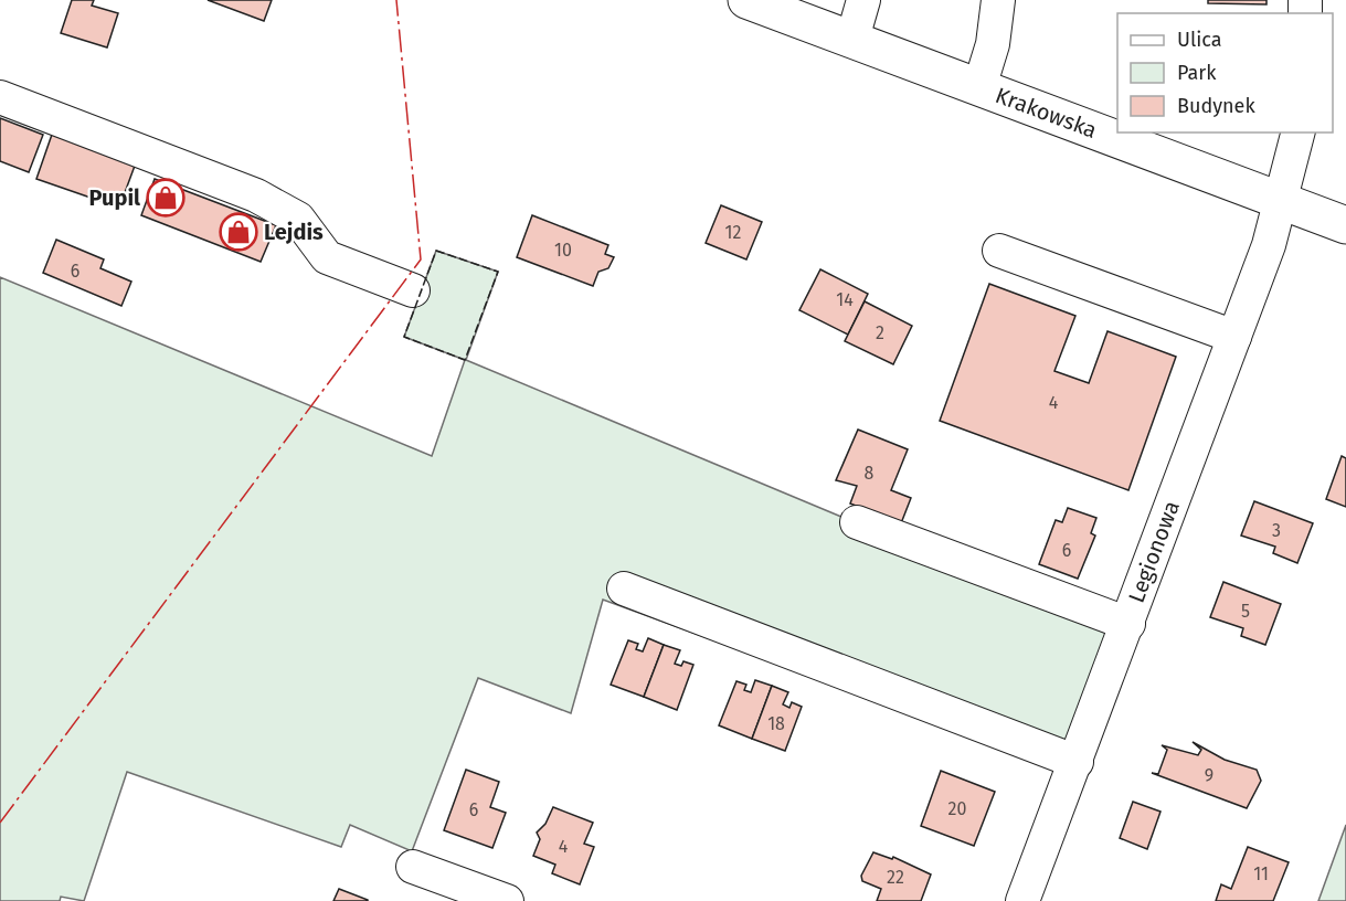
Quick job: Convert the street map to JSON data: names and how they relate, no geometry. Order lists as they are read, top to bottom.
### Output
{
  "streets": {
    "main road": ["Krakowska"],
    "street": ["Legionowa"]
  },
  "crossings": [
    ["Krakowska", "Legionowa"]
  ],
  "places": {
    "shop": ["Pupil", "Lejdis"]
  },
  "house_numbers": [
    "12",
    "10",
    "6",
    "14",
    "2",
    "4",
    "8",
    "3",
    "6",
    "5",
    "18",
    "9",
    "20",
    "6",
    "4",
    "11",
    "22"
  ],
  "legend": ["Ulica", "Park", "Budynek"]
}
